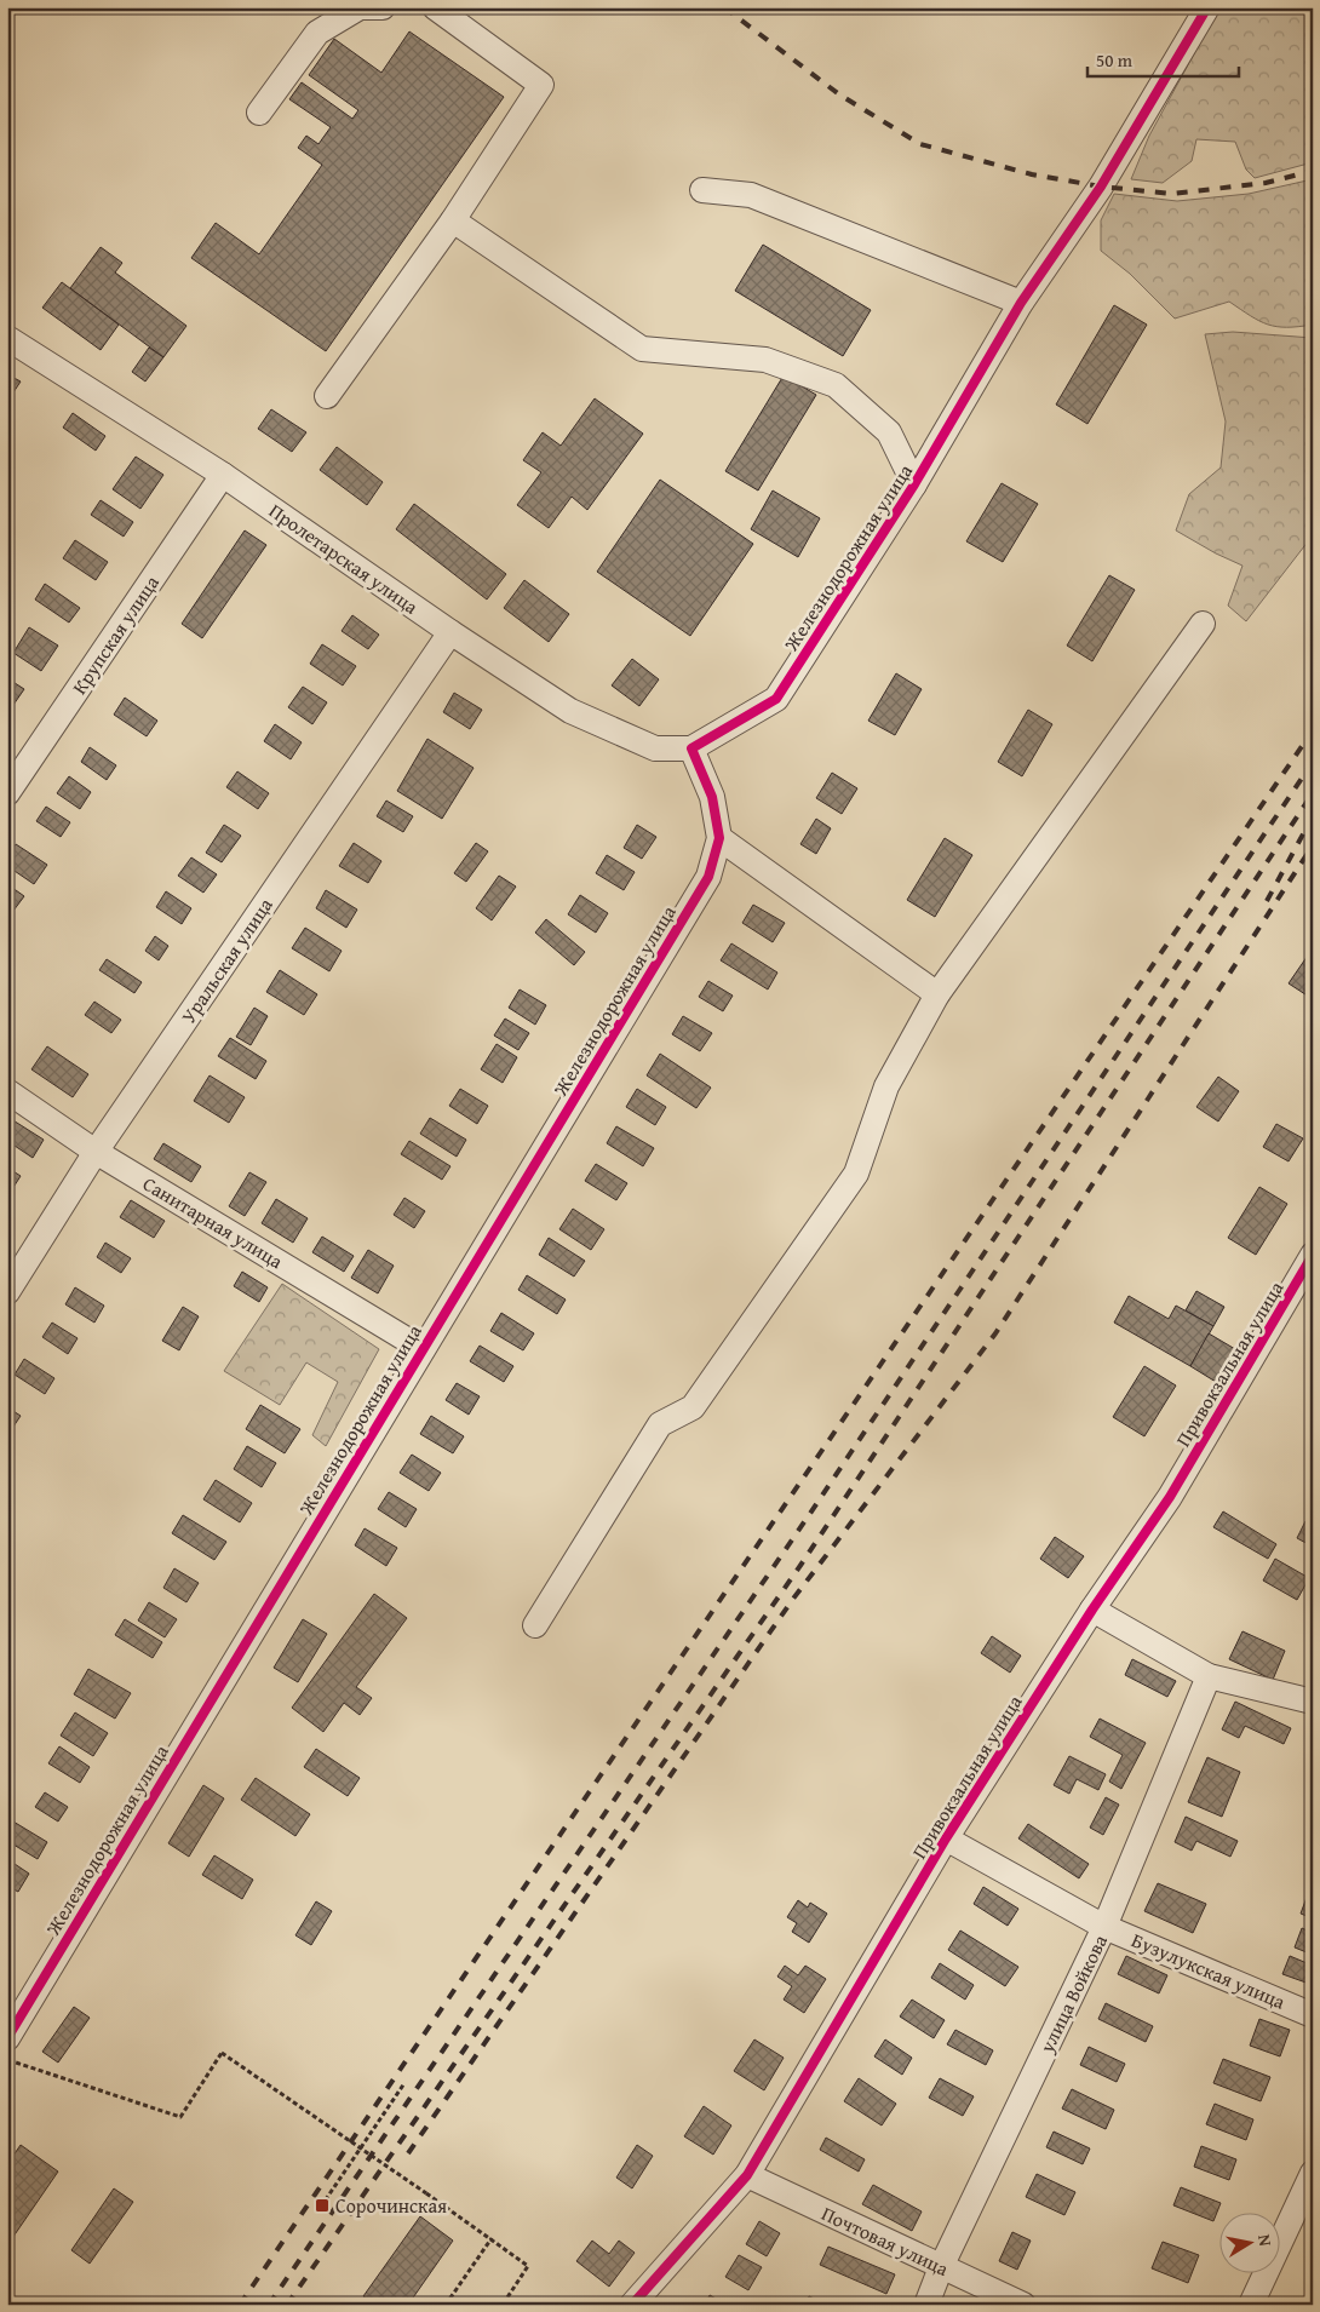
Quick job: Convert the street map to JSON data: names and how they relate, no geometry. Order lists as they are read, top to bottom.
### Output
{
  "streets": {
    "street": [
      "Железнодорожная улица",
      "Пролетарская улица",
      "Крупская улица",
      "Уральская улица",
      "Санитарная улица",
      "Привокзальная улица",
      "Бузулукская улица",
      "улица Войкова",
      "Почтовая улица"
    ]
  },
  "crossings": [
    ["Железнодорожная улица", "Пролетарская улица"],
    ["Железнодорожная улица", "Санитарная улица"],
    ["Пролетарская улица", "Крупская улица"],
    ["Пролетарская улица", "Уральская улица"],
    ["Уральская улица", "Санитарная улица"],
    ["Привокзальная улица", "Бузулукская улица"],
    ["Привокзальная улица", "Почтовая улица"],
    ["Бузулукская улица", "улица Войкова"],
    ["улица Войкова", "Почтовая улица"]
  ],
  "places": {
    "transit": ["Сорочинская"]
  },
  "scale_bar": "50 m",
  "north": "right"
}
